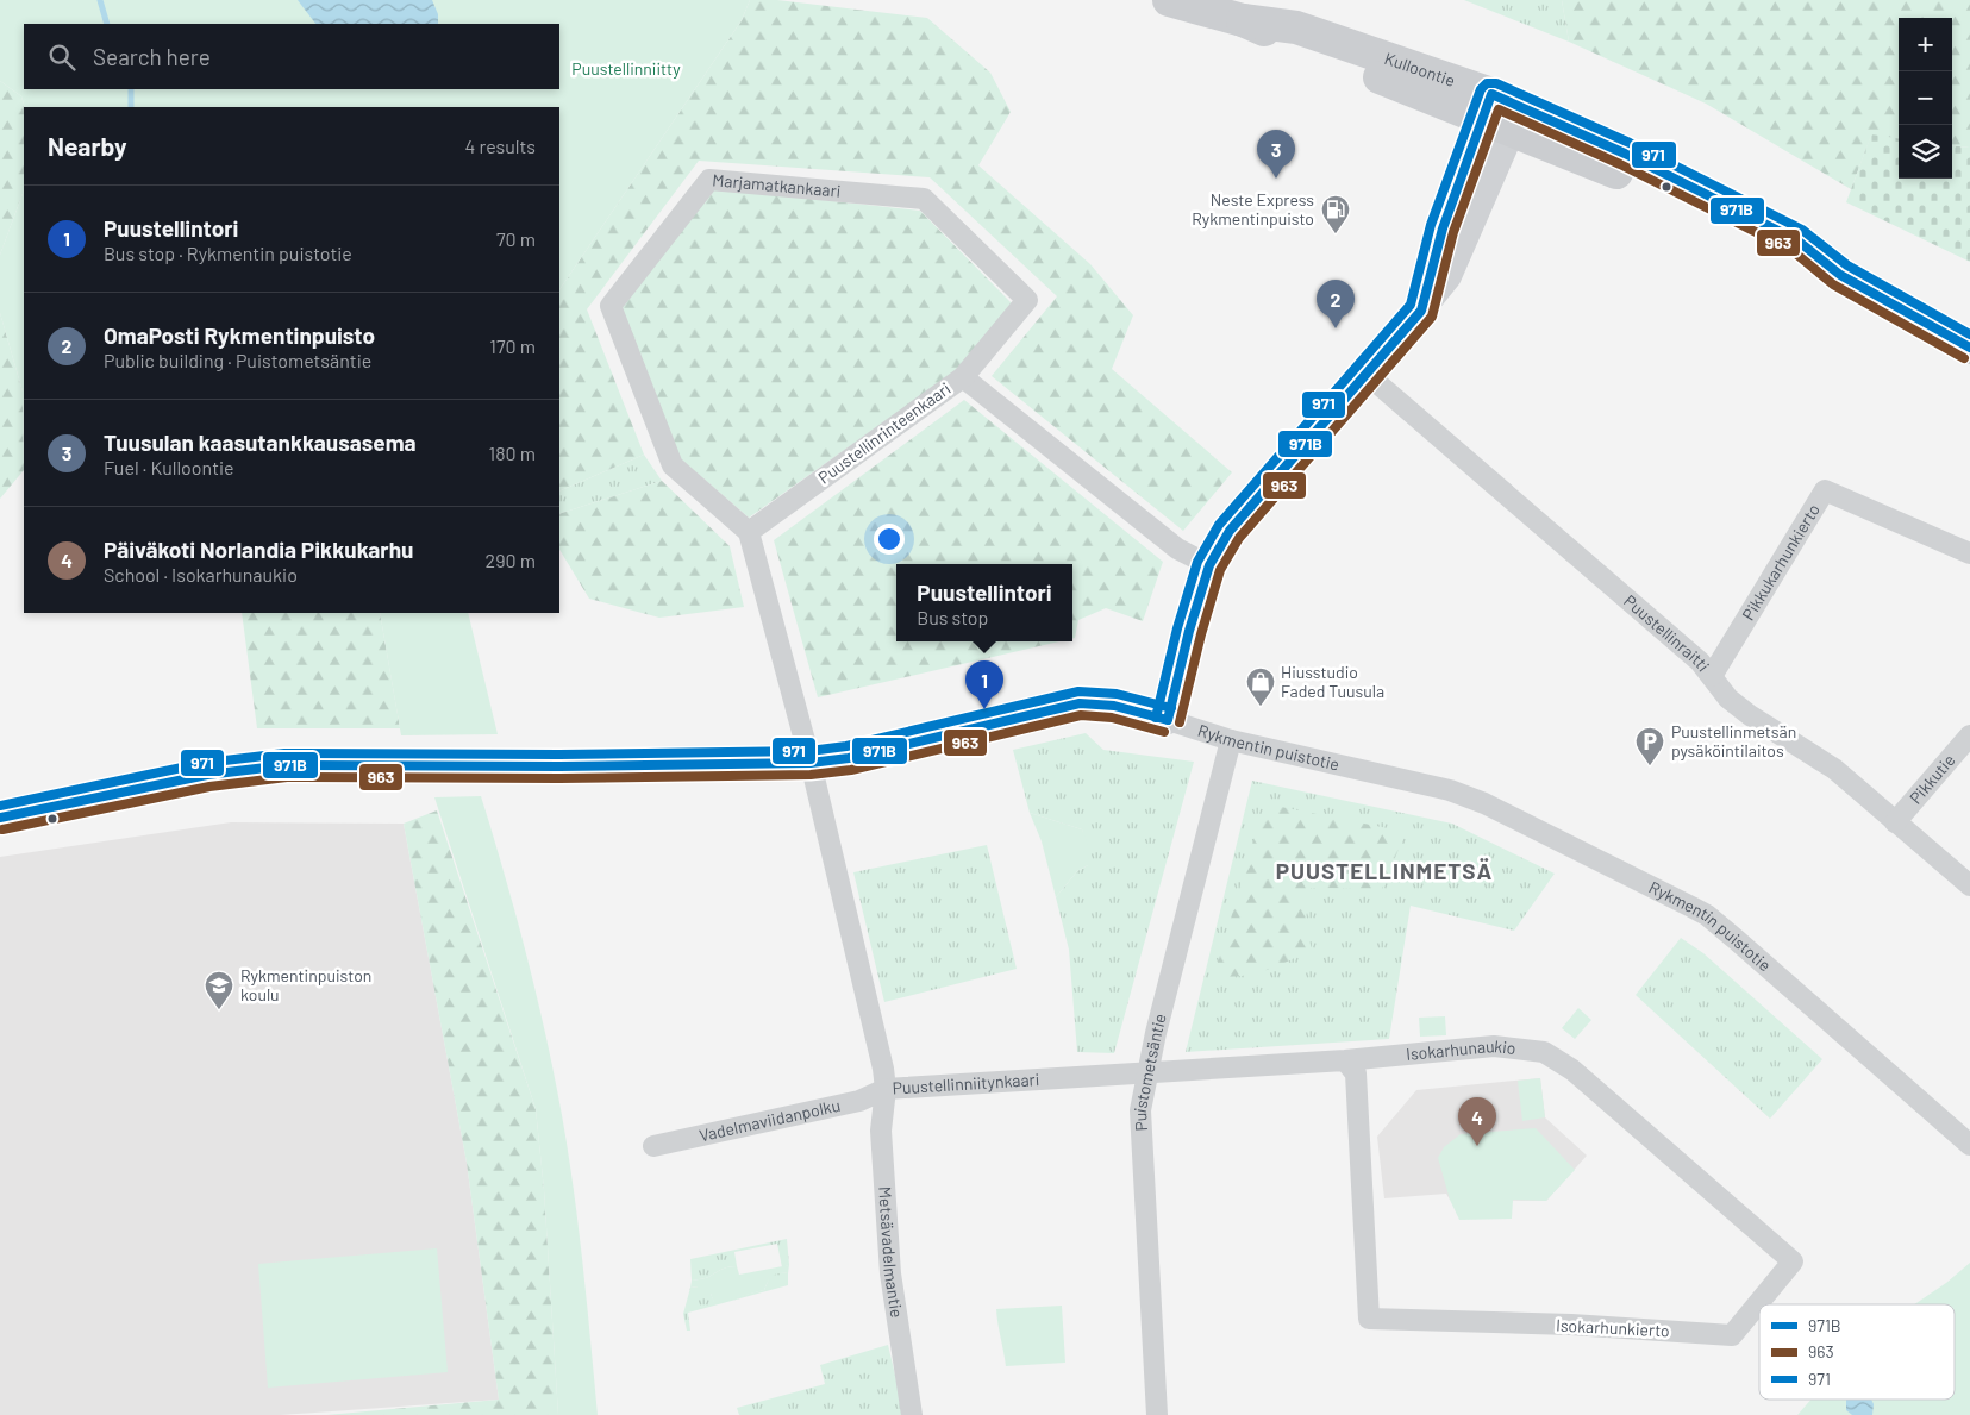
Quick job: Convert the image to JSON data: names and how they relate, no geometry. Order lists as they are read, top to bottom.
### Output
{
  "streets": {
    "main road": ["Kulloontie"],
    "street": [
      "Marjamatkankaari",
      "Puustellinrinteenkaari",
      "Pikkukarhunkierto",
      "Puustellinraitti",
      "Rykmentin puistotie",
      "Pikkutie",
      "Isokarhunaukio",
      "Puistometsäntie",
      "Puustellinniitynkaari",
      "Vadelmaviidanpolku",
      "Metsävadelmantie",
      "Isokarhunkierto"
    ]
  },
  "crossings": [
    ["Marjamatkankaari", "Puustellinrinteenkaari"],
    ["Pikkukarhunkierto", "Puustellinraitti"],
    ["Puustellinraitti", "Pikkutie"],
    ["Rykmentin puistotie", "Puistometsäntie"],
    ["Rykmentin puistotie", "Puustellinniitynkaari"],
    ["Isokarhunaukio", "Puustellinniitynkaari"],
    ["Isokarhunaukio", "Isokarhunkierto"],
    ["Puistometsäntie", "Puustellinniitynkaari"],
    ["Puustellinniitynkaari", "Vadelmaviidanpolku"],
    ["Puustellinniitynkaari", "Metsävadelmantie"],
    ["Puustellinniitynkaari", "Isokarhunkierto"],
    ["Vadelmaviidanpolku", "Metsävadelmantie"]
  ],
  "districts": ["PUUSTELLINMETSÄ"],
  "parks": ["Puustellinniitty"],
  "places": {
    "fuel station": ["Neste Express Rykmentinpuisto"],
    "shop": ["Hiusstudio Faded Tuusula"],
    "parking": ["Puustellinmetsän pysäköintilaitos"],
    "school or university": ["Rykmentinpuiston koulu"]
  },
  "lines": ["transit line 971", "transit line 971B", "transit line 963"],
  "legend": ["971B", "963", "971"],
  "page": {
    "map_buttons": ["+", "−"],
    "search": "Search here",
    "heading": ["Nearby", "4 results"],
    "pins": [
      "3",
      "2",
      "1",
      "4"
    ],
    "list": [
      {
        "mark": "1",
        "name": "Puustellintori",
        "note": "Bus stop · Rykmentin puistotie",
        "value": "70 m"
      },
      {
        "mark": "2",
        "name": "OmaPosti Rykmentinpuisto",
        "note": "Public building · Puistometsäntie",
        "value": "170 m"
      },
      {
        "mark": "3",
        "name": "Tuusulan kaasutankkausasema",
        "note": "Fuel · Kulloontie",
        "value": "180 m"
      },
      {
        "mark": "4",
        "name": "Päiväkoti Norlandia Pikkukarhu",
        "note": "School · Isokarhunaukio",
        "value": "290 m"
      }
    ],
    "popup": ["Puustellintori", "Bus stop"]
  }
}
